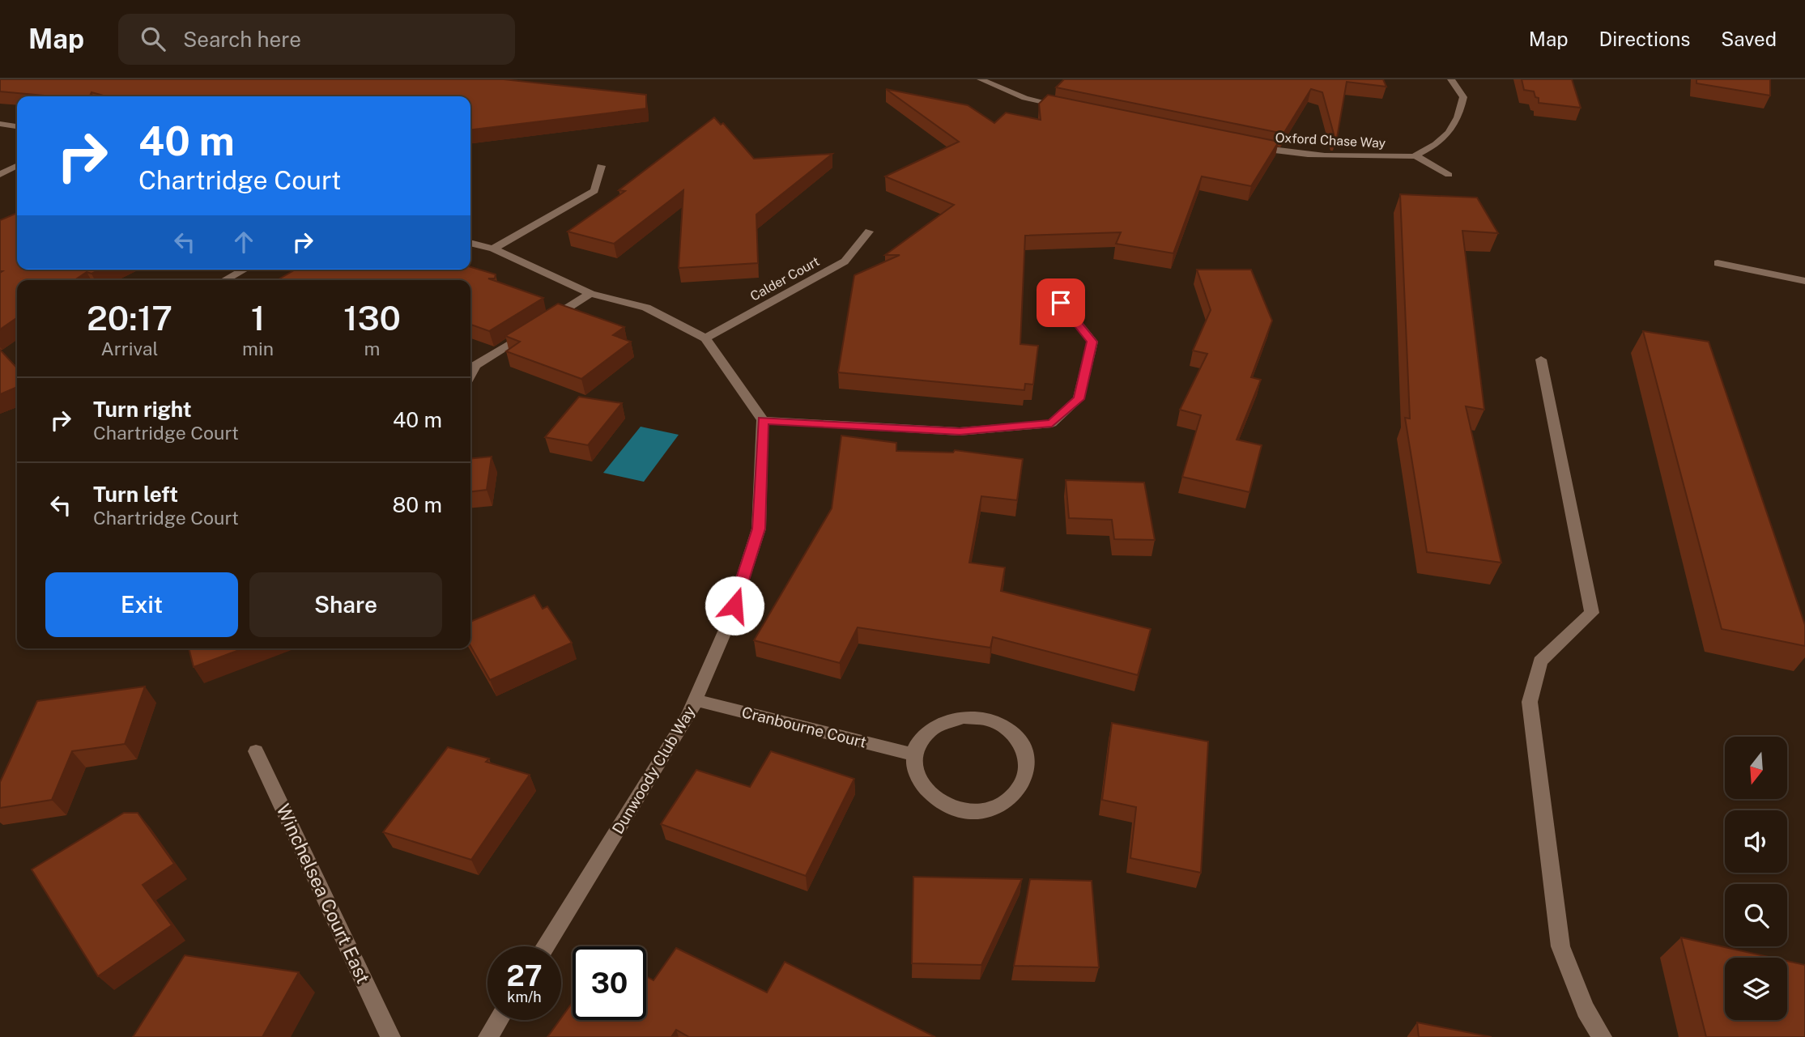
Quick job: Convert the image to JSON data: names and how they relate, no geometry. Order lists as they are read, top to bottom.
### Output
{
  "streets": {
    "street": [
      "Oxford Chase Way",
      "Calder Court",
      "Cranbourne Court",
      "Dunwoody Club Way",
      "Winchelsea Court East"
    ]
  },
  "crossings": [
    ["Cranbourne Court", "Dunwoody Club Way"]
  ],
  "north": "bottom",
  "page": {
    "header": "Map",
    "search": "Search here",
    "nav": ["Map", "Directions", "Saved"],
    "turn": ["40 m", "Chartridge Court"],
    "eta": [
      "20:17",
      "Arrival",
      "1",
      "min",
      "130",
      "m"
    ],
    "list": [
      {
        "name": "Turn right",
        "note": "Chartridge Court",
        "value": "40 m"
      },
      {
        "name": "Turn left",
        "note": "Chartridge Court",
        "value": "80 m"
      }
    ],
    "buttons": ["Exit", "Share"],
    "speed": "27 km/h",
    "limit": "30"
  }
}
